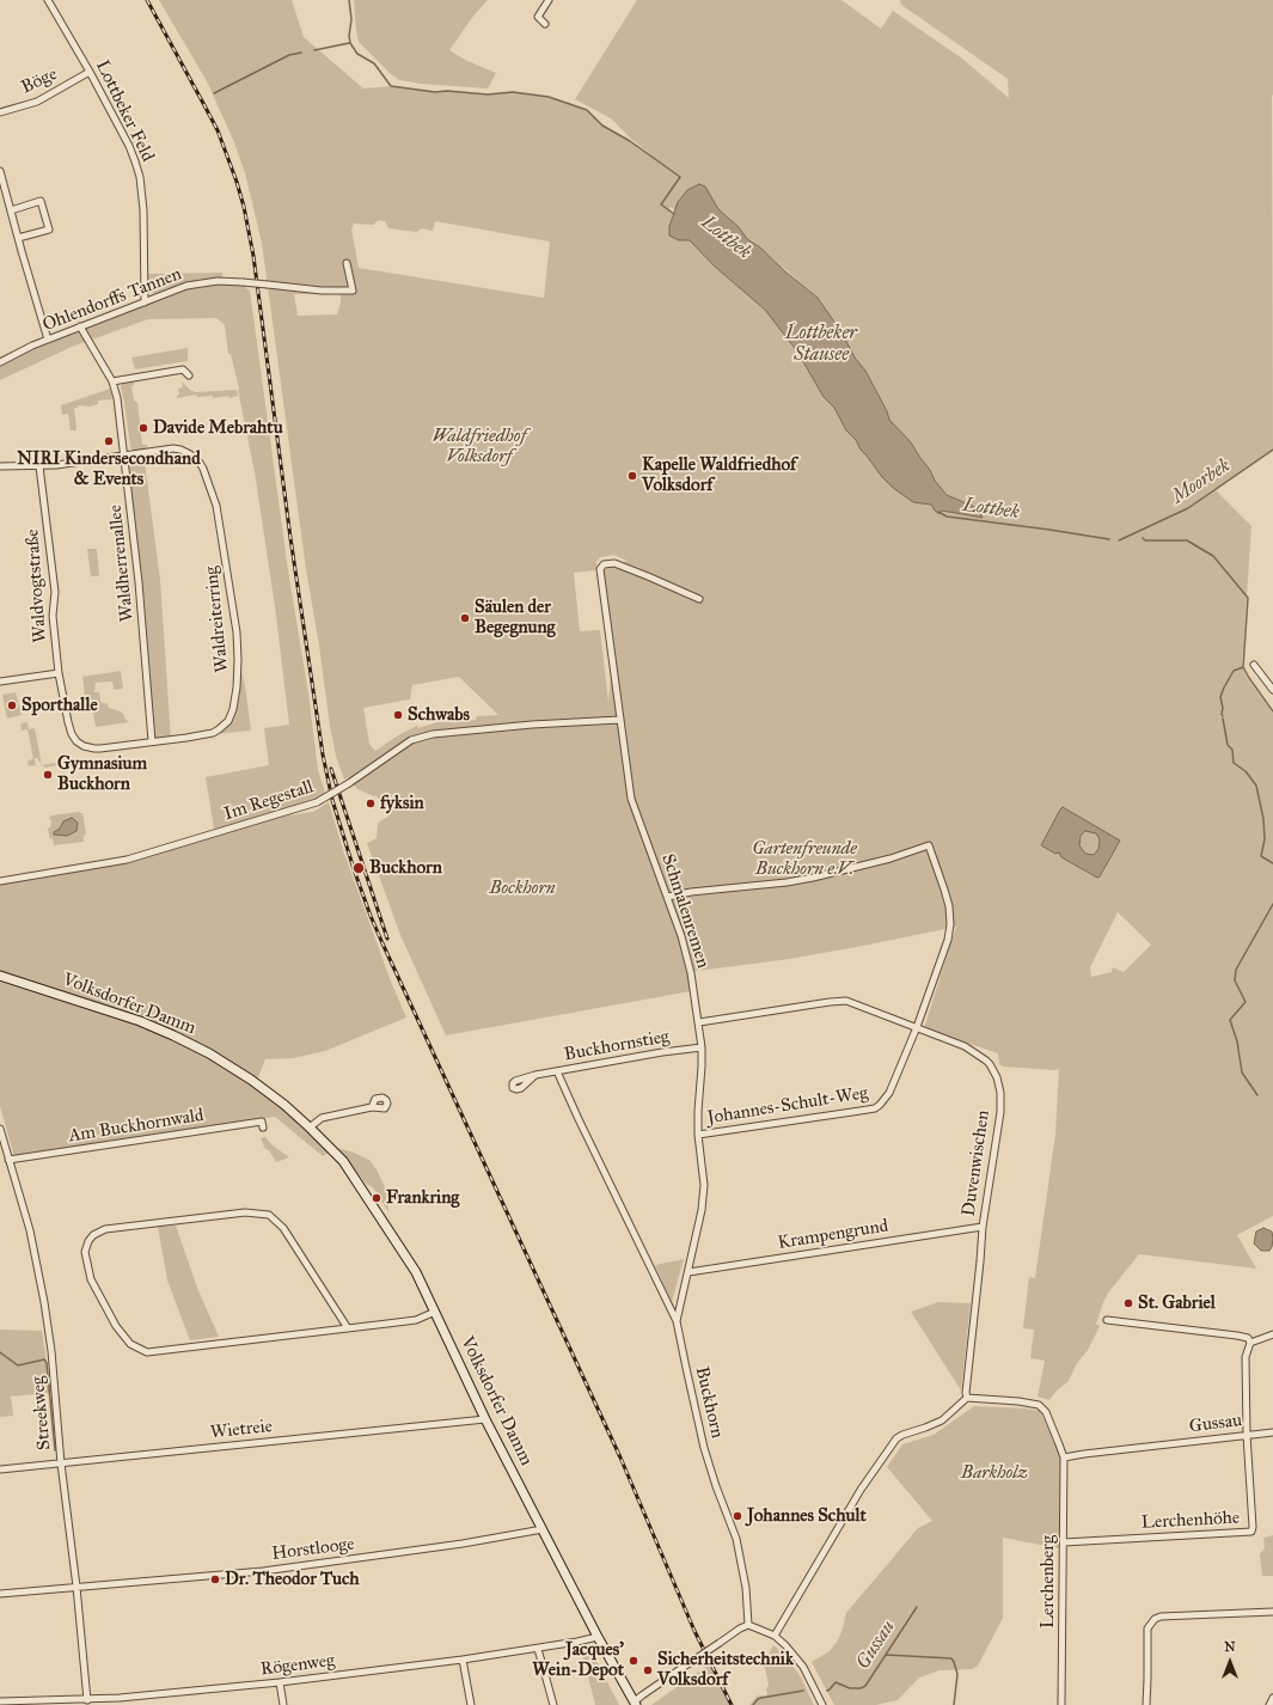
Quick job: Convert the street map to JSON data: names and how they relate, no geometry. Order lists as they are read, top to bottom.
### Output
{
  "streets": {
    "main road": ["Volksdorfer Damm"],
    "street": [
      "Böge",
      "Lottbeker Feld",
      "Ohlendorffs Tannen",
      "Waldherrenallee",
      "Waldvogtstraße",
      "Waldreiterring",
      "Im Regestall",
      "Schmalenremen",
      "Buckhornstieg",
      "Johannes-Schult-Weg",
      "Am Buckhornwald",
      "Duvenwischen",
      "Krampengrund",
      "Buckhorn",
      "Streekweg",
      "Gussau",
      "Wietreie",
      "Lerchenhöhe",
      "Horstlooge",
      "Lerchenberg",
      "Rögenweg"
    ]
  },
  "crossings": [
    ["Böge", "Lottbeker Feld"],
    ["Lottbeker Feld", "Ohlendorffs Tannen"],
    ["Ohlendorffs Tannen", "Waldherrenallee"],
    ["Waldherrenallee", "Waldreiterring"],
    ["Waldvogtstraße", "Waldreiterring"],
    ["Im Regestall", "Schmalenremen"],
    ["Schmalenremen", "Buckhornstieg"],
    ["Schmalenremen", "Johannes-Schult-Weg"],
    ["Schmalenremen", "Duvenwischen"],
    ["Schmalenremen", "Krampengrund"],
    ["Schmalenremen", "Buckhorn"],
    ["Volksdorfer Damm", "Wietreie"],
    ["Volksdorfer Damm", "Horstlooge"],
    ["Volksdorfer Damm", "Rögenweg"],
    ["Buckhornstieg", "Buckhorn"],
    ["Johannes-Schult-Weg", "Duvenwischen"],
    ["Am Buckhornwald", "Streekweg"],
    ["Duvenwischen", "Krampengrund"],
    ["Streekweg", "Wietreie"],
    ["Streekweg", "Horstlooge"],
    ["Streekweg", "Rögenweg"],
    ["Gussau", "Lerchenhöhe"],
    ["Gussau", "Lerchenberg"],
    ["Lerchenhöhe", "Lerchenberg"]
  ],
  "water": [
    "Lottbek",
    "Lottbeker Stausee",
    "Moorbek",
    "Gussau"
  ],
  "parks": [
    "Waldfriedhof Volksdorf",
    "Gartenfreunde Buckhorn e.V.",
    "Bockhorn",
    "Barkholz"
  ],
  "places": [
    "Davide Mebrahtu",
    "NIRI Kindersecondhand & Events",
    "Kapelle Waldfriedhof Volksdorf",
    "Säulen der Begegnung",
    "Sporthalle",
    "Schwabs",
    "Gymnasium Buckhorn",
    "fyksin",
    "Buckhorn",
    "Frankring",
    "St. Gabriel",
    "Johannes Schult",
    "Dr. Theodor Tuch",
    "Jacques’ Wein-Depot",
    "Sicherheitstechnik Volksdorf"
  ],
  "north": "top"
}
